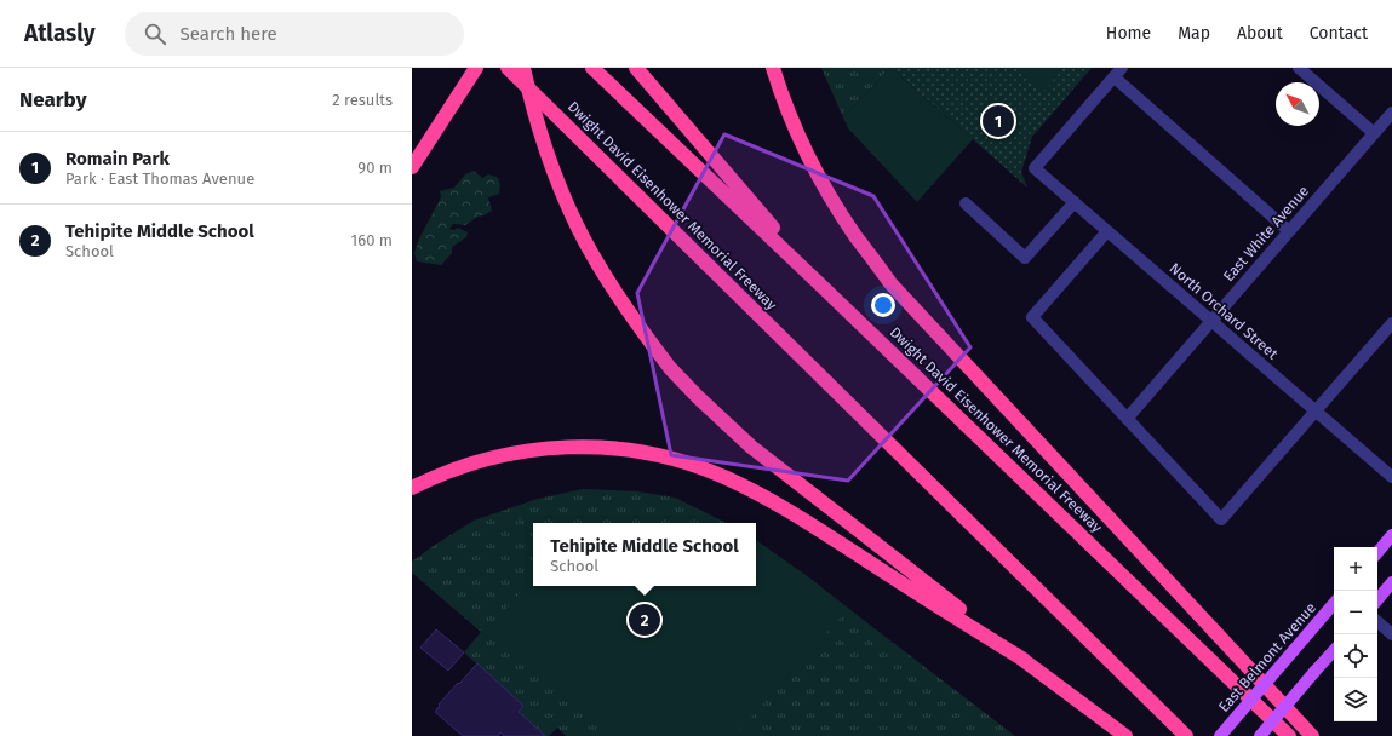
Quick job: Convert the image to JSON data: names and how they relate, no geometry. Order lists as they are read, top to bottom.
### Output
{
  "streets": {
    "highway": ["Dwight David Eisenhower Memorial Freeway"],
    "main road": ["East Belmont Avenue"],
    "street": ["East White Avenue", "North Orchard Street"]
  },
  "crossings": [
    ["East White Avenue", "North Orchard Street"]
  ],
  "north": "top left",
  "page": {
    "header": "Atlasly",
    "search": "Search here",
    "nav": [
      "Home",
      "Map",
      "About",
      "Contact"
    ],
    "heading": ["Nearby", "2 results"],
    "pins": ["1", "2"],
    "list": [
      {
        "mark": "1",
        "name": "Romain Park",
        "note": "Park · East Thomas Avenue",
        "value": "90 m"
      },
      {
        "mark": "2",
        "name": "Tehipite Middle School",
        "note": "School",
        "value": "160 m"
      }
    ],
    "popup": ["Tehipite Middle School", "School"],
    "map_buttons": ["+", "−"]
  }
}
